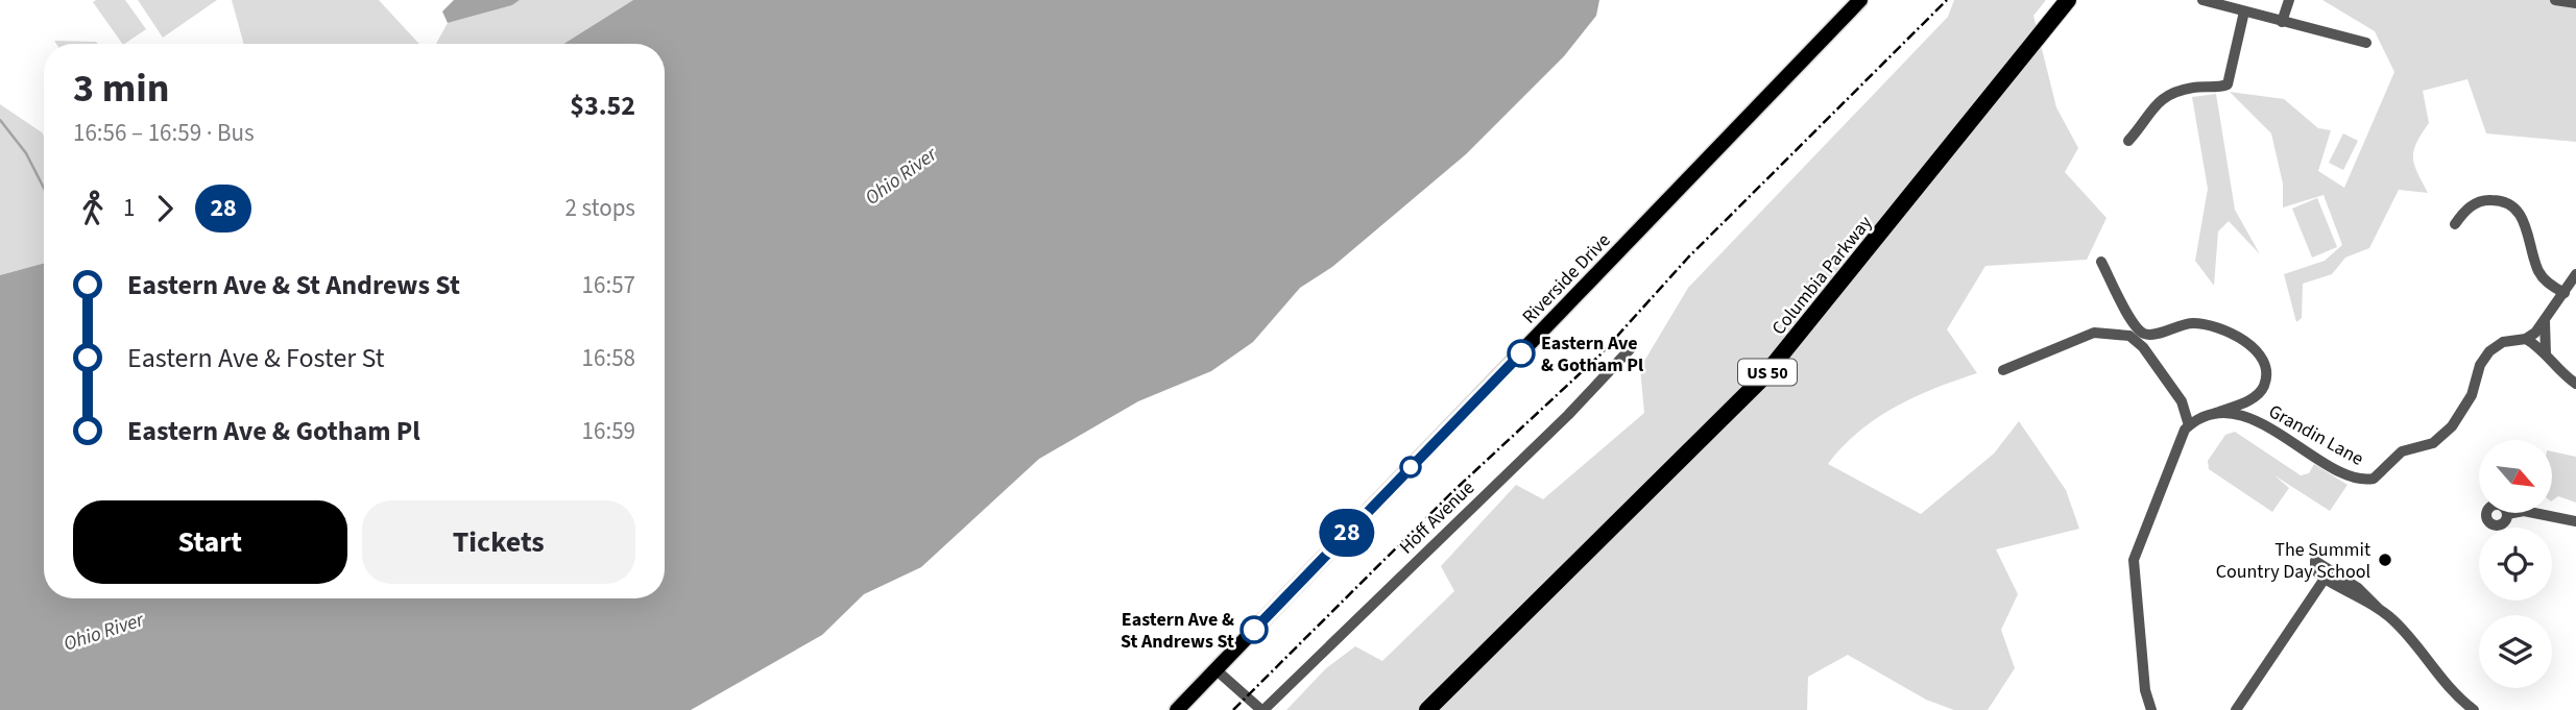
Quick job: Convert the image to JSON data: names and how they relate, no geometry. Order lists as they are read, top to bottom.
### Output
{
  "streets": {
    "highway": ["Columbia Parkway", "US 50"],
    "main road": ["Riverside Drive"],
    "street": ["Grandin Lane", "Hoff Avenue"]
  },
  "water": ["Ohio River"],
  "places": ["Eastern Ave & Gotham Pl", "The Summit Country Day School", "Eastern Ave & St Andrews St"],
  "lines": ["bus line 28"],
  "north": "bottom right",
  "page": {
    "on_map": "28",
    "heading": ["3 min", "16:56 – 16:59 · Bus", "$3.52"],
    "legs": ["1", "28", "2 stops"],
    "list": [
      {
        "name": "Eastern Ave & St Andrews St",
        "value": "16:57"
      },
      {
        "name": "Eastern Ave & Foster St",
        "value": "16:58"
      },
      {
        "name": "Eastern Ave & Gotham Pl",
        "value": "16:59"
      }
    ],
    "buttons": ["Start", "Tickets"]
  }
}
